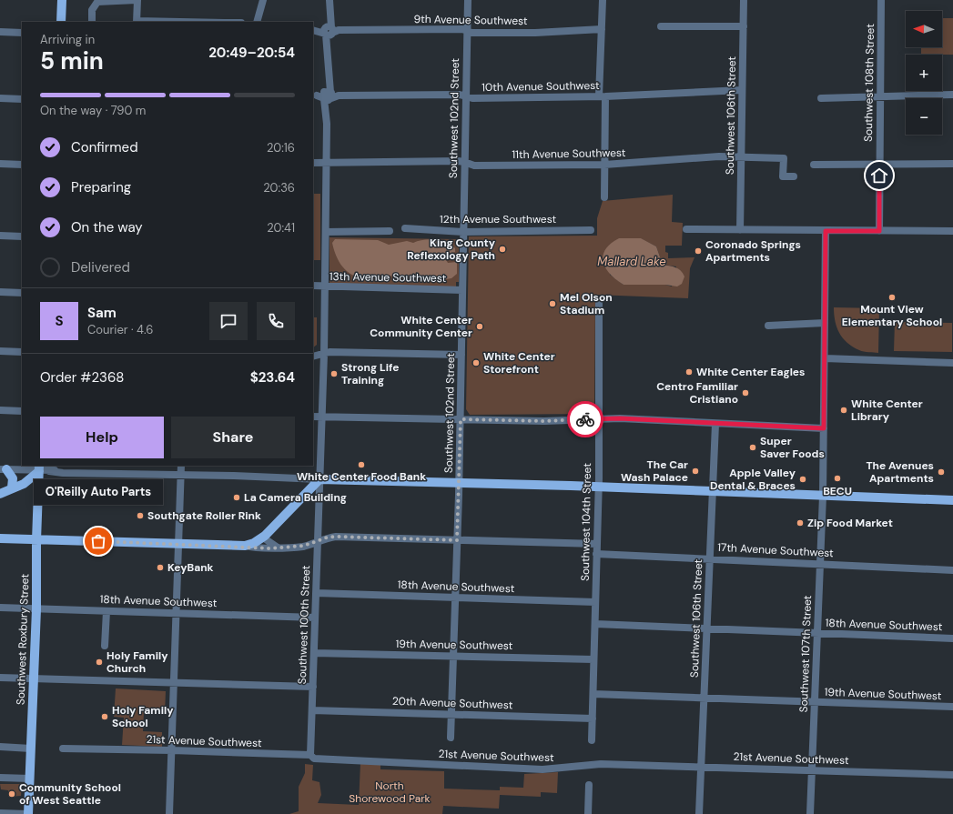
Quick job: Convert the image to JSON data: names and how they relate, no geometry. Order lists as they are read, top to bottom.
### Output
{
  "streets": {
    "main road": ["Southwest Roxbury Street"],
    "street": [
      "9th Avenue Southwest",
      "Southwest 108th Street",
      "10th Avenue Southwest",
      "Southwest 106th Street",
      "Southwest 102nd Street",
      "11th Avenue Southwest",
      "12th Avenue Southwest",
      "13th Avenue Southwest",
      "Southwest 104th Street",
      "17th Avenue Southwest",
      "18th Avenue Southwest",
      "Southwest 100th Street",
      "19th Avenue Southwest",
      "Southwest 107th Street",
      "20th Avenue Southwest",
      "21st Avenue Southwest"
    ]
  },
  "crossings": [
    ["9th Avenue Southwest", "Southwest 102nd Street"],
    ["9th Avenue Southwest", "Southwest 100th Street"],
    ["10th Avenue Southwest", "Southwest 106th Street"],
    ["10th Avenue Southwest", "Southwest 102nd Street"],
    ["10th Avenue Southwest", "Southwest 100th Street"],
    ["Southwest 106th Street", "11th Avenue Southwest"],
    ["Southwest 106th Street", "17th Avenue Southwest"],
    ["Southwest 106th Street", "18th Avenue Southwest"],
    ["Southwest 106th Street", "19th Avenue Southwest"],
    ["Southwest 106th Street", "21st Avenue Southwest"],
    ["Southwest 102nd Street", "11th Avenue Southwest"],
    ["Southwest 102nd Street", "12th Avenue Southwest"],
    ["Southwest 102nd Street", "13th Avenue Southwest"],
    ["Southwest 102nd Street", "18th Avenue Southwest"],
    ["Southwest 102nd Street", "19th Avenue Southwest"],
    ["Southwest 102nd Street", "20th Avenue Southwest"],
    ["11th Avenue Southwest", "Southwest 100th Street"],
    ["13th Avenue Southwest", "Southwest 100th Street"],
    ["Southwest 104th Street", "17th Avenue Southwest"],
    ["Southwest 104th Street", "18th Avenue Southwest"],
    ["Southwest 104th Street", "19th Avenue Southwest"],
    ["Southwest 104th Street", "20th Avenue Southwest"],
    ["17th Avenue Southwest", "Southwest 107th Street"],
    ["18th Avenue Southwest", "Southwest 100th Street"],
    ["18th Avenue Southwest", "Southwest Roxbury Street"],
    ["18th Avenue Southwest", "Southwest 107th Street"],
    ["Southwest 100th Street", "19th Avenue Southwest"],
    ["Southwest 100th Street", "20th Avenue Southwest"],
    ["Southwest 100th Street", "21st Avenue Southwest"],
    ["19th Avenue Southwest", "Southwest 107th Street"],
    ["Southwest 107th Street", "21st Avenue Southwest"]
  ],
  "water": ["Mallard Lake"],
  "parks": ["North Shorewood Park"],
  "places": [
    "King County Reflexology Path",
    "Coronado Springs Apartments",
    "Mount View Elementary School",
    "Mel Olson Stadium",
    "White Center Community Center",
    "White Center Storefront",
    "White Center Eagles",
    "Strong Life Training",
    "Centro Familiar Cristiano",
    "White Center Library",
    "Super Saver Foods",
    "White Center Food Bank",
    "The Car Wash Palace",
    "The Avenues Apartments",
    "BECU",
    "Apple Valley Dental & Braces",
    "La Camera Building",
    "Southgate Roller Rink",
    "Zip Food Market",
    "O'Reilly Auto Parts",
    "KeyBank",
    "Holy Family Church",
    "Holy Family School",
    "Community School of West Seattle"
  ],
  "north": "left",
  "page": {
    "map_buttons": ["+", "−"],
    "heading": ["5 min", "Arriving in", "20:49–20:54"],
    "panel": [
      "Sam",
      "Courier · 4.6",
      "Order #2368",
      "$23.64"
    ],
    "bar": "On the way · 790 m",
    "list": [
      ["Confirmed", "20:16"],
      ["Preparing", "20:36"],
      ["On the way", "20:41"],
      "Delivered"
    ],
    "round": "S",
    "buttons": ["Help", "Share"],
    "bubble": "O'Reilly Auto Parts"
  }
}
